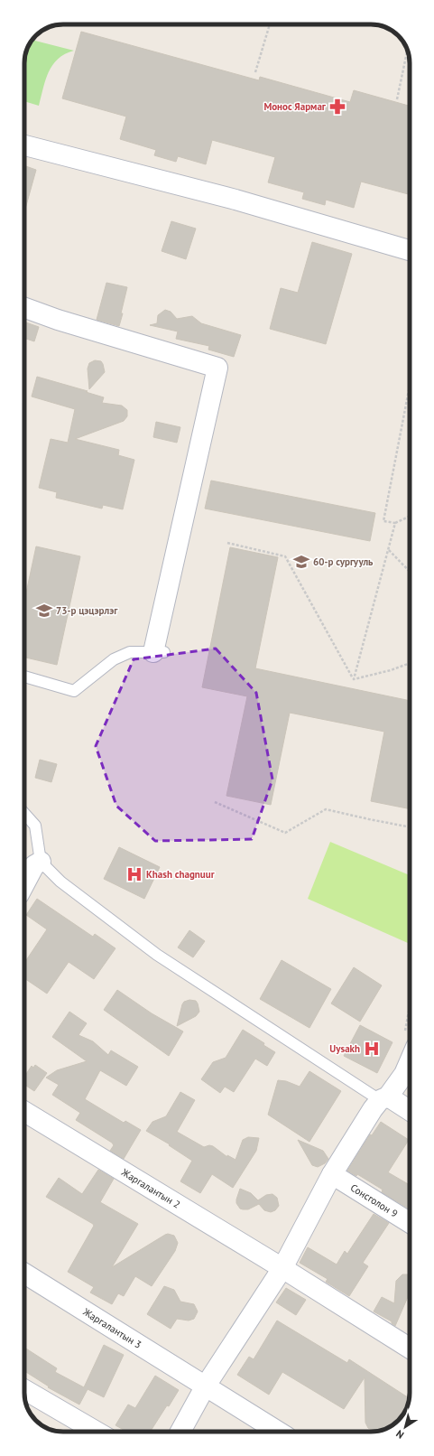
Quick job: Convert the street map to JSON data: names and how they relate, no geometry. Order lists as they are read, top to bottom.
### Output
{
  "streets": {
    "street": ["Жаргалантын 2", "Сонсголон 9", "Жаргалантын 3"]
  },
  "places": {
    "pharmacy": ["Монос Яармаг"],
    "school or university": ["60-р сургууль", "73-р цэцэрлэг"],
    "hospital": ["Khash chagnuur", "Uysakh"]
  },
  "north": "bottom left"
}
